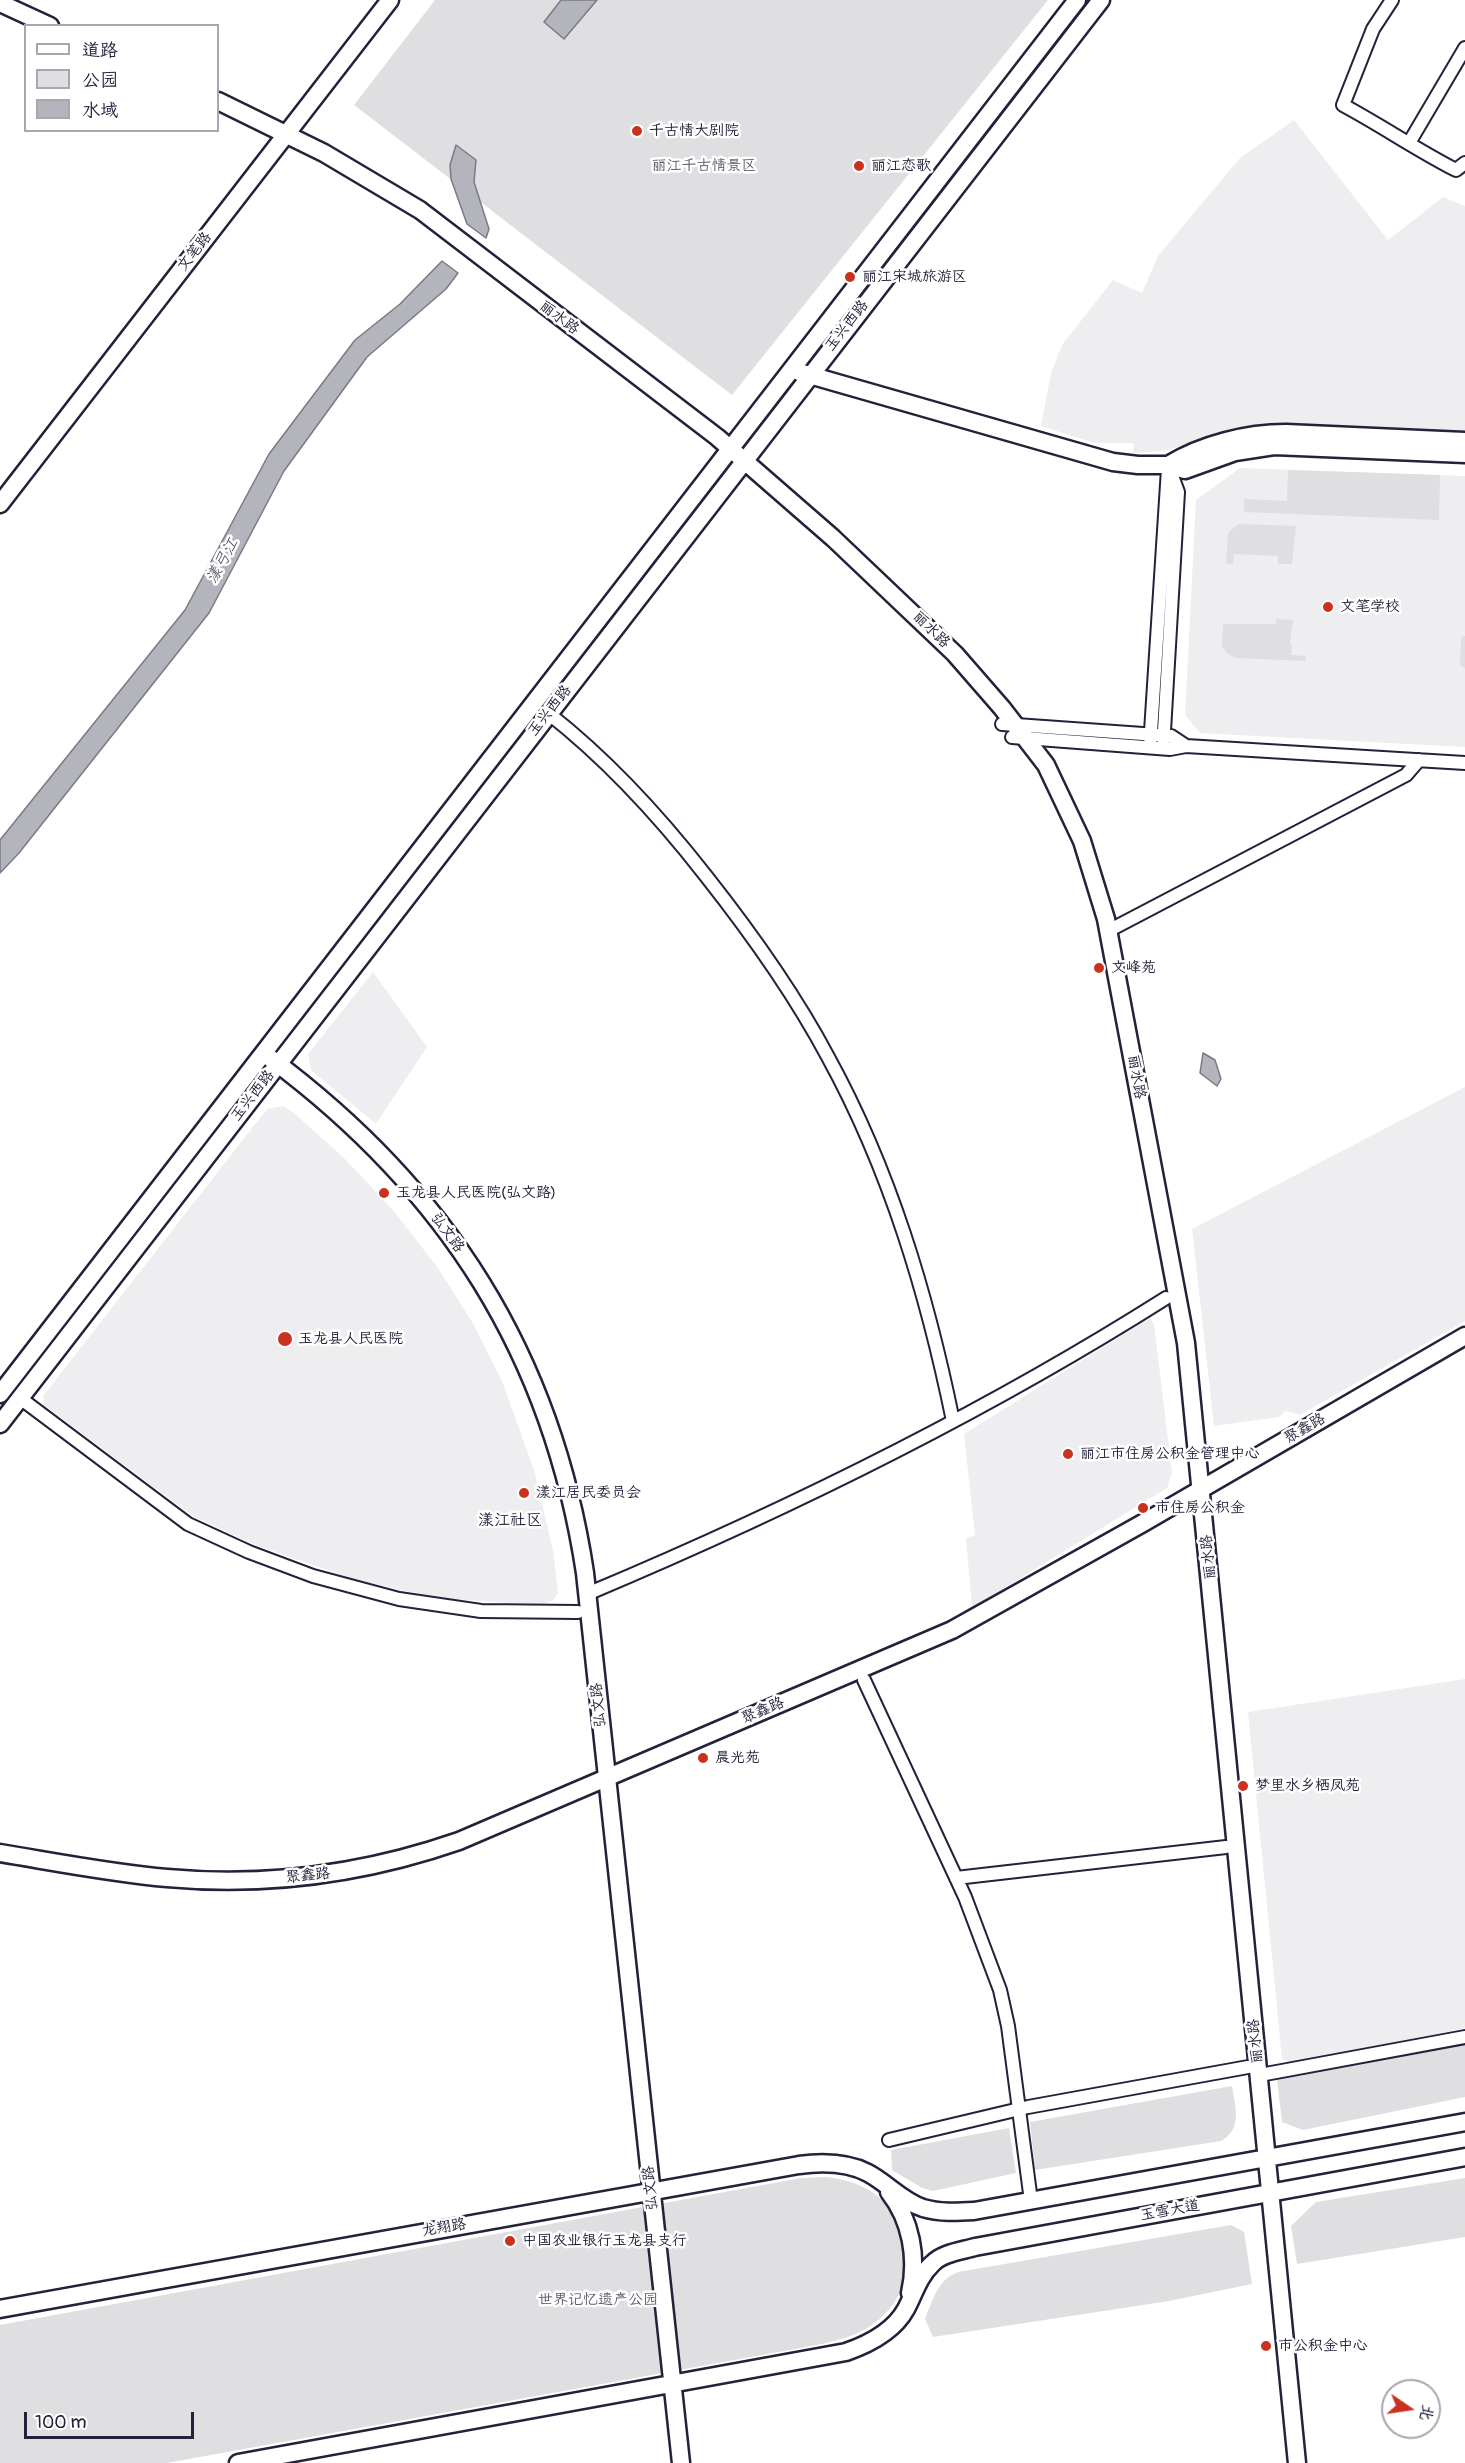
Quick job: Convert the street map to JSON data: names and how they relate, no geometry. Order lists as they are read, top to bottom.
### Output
{
  "streets": {
    "main road": [
      "文笔路",
      "丽水路",
      "玉兴西路",
      "弘文路",
      "聚鑫路",
      "玉雪大道",
      "龙翔路"
    ]
  },
  "crossings": [
    ["文笔路", "丽水路"],
    ["丽水路", "玉兴西路"],
    ["丽水路", "聚鑫路"],
    ["丽水路", "玉雪大道"],
    ["玉兴西路", "弘文路"],
    ["弘文路", "聚鑫路"],
    ["弘文路", "龙翔路"]
  ],
  "districts": ["漾江社区"],
  "water": ["漾弓江"],
  "parks": ["丽江千古情景区", "世界记忆遗产公园"],
  "places": [
    "千古情大剧院",
    "丽江恋歌",
    "丽江宋城旅游区",
    "文笔学校",
    "文峰苑",
    "玉龙县人民医院(弘文路)",
    "玉龙县人民医院",
    "丽江市住房公积金管理中心",
    "漾江居民委员会",
    "市住房公积金",
    "晨光苑",
    "梦里水乡栖凤苑",
    "中国农业银行玉龙县支行",
    "市公积金中心"
  ],
  "legend": ["道路", "公园", "水域"],
  "scale_bar": "100 m",
  "north": "right"
}
